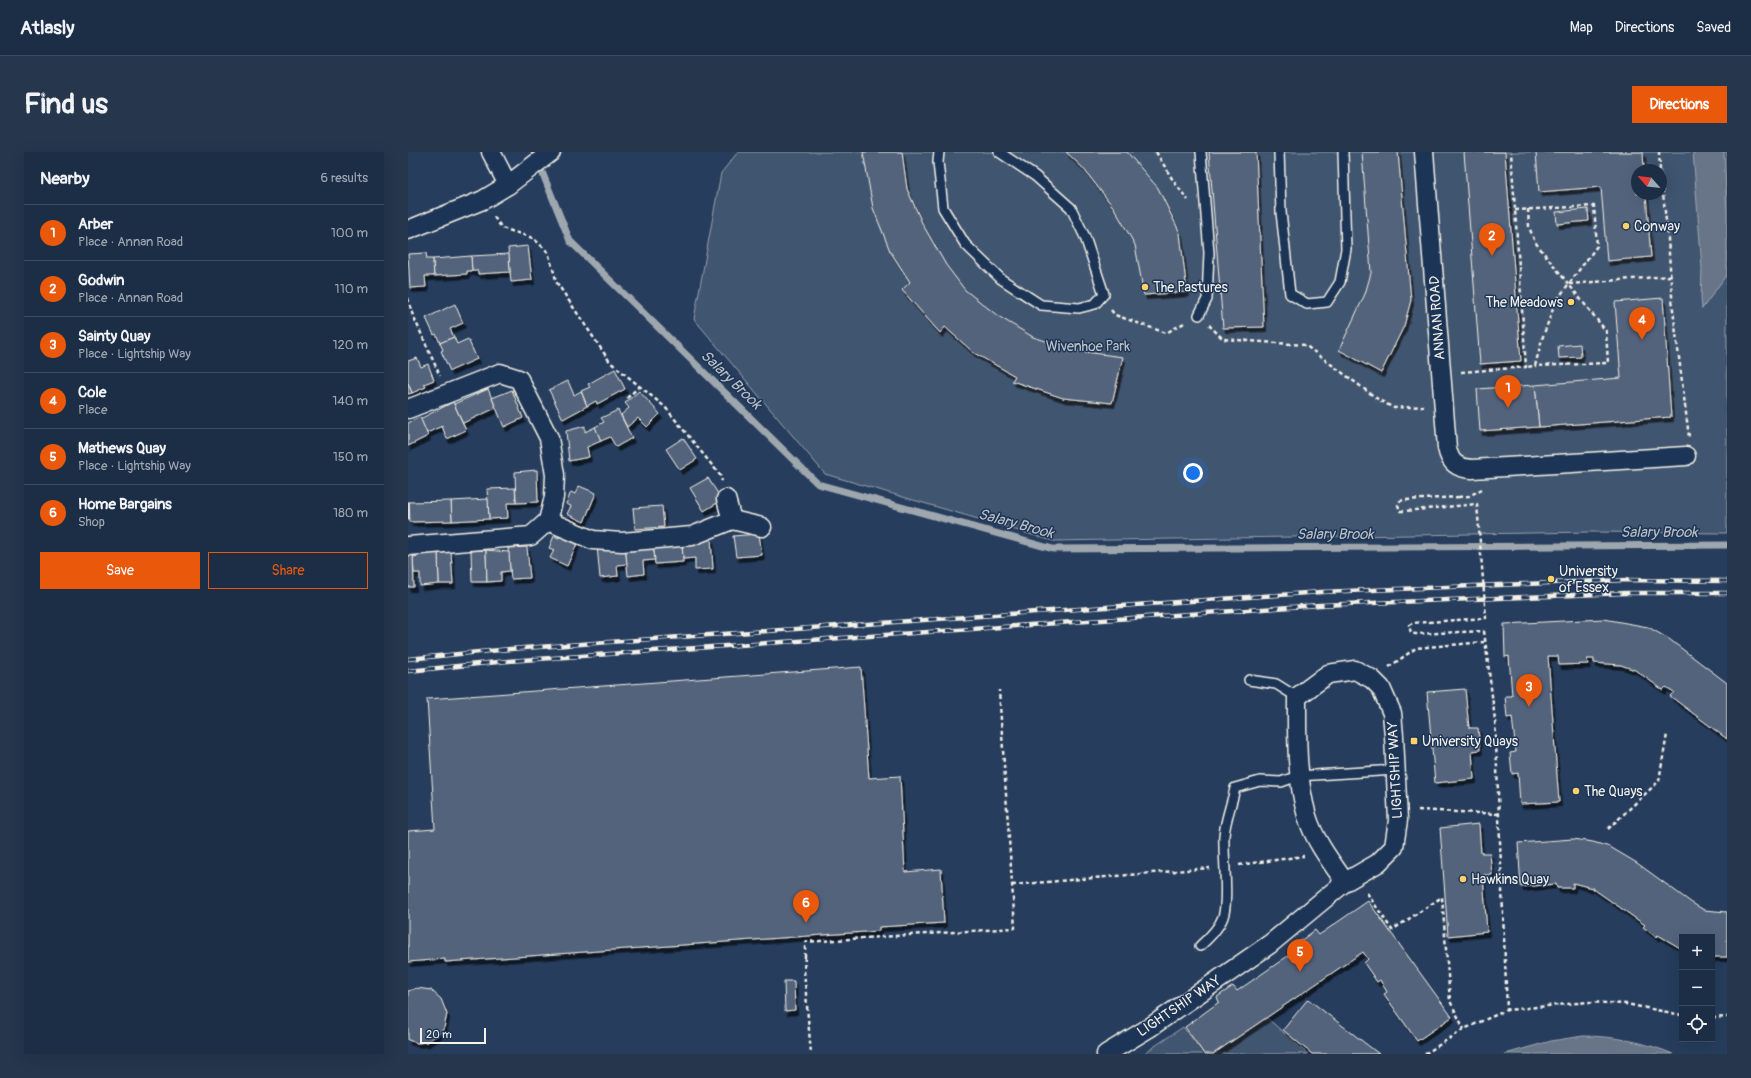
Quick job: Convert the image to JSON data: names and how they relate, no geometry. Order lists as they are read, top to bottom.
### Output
{
  "streets": {
    "street": ["ANNAN ROAD", "LIGHTSHIP WAY"]
  },
  "water": ["Salary Brook"],
  "parks": ["Wivenhoe Park"],
  "places": {
    "other": [
      "Conway",
      "The Pastures",
      "The Meadows",
      "University of Essex",
      "The Quays",
      "Hawkins Quay"
    ],
    "transit": ["University Quays"]
  },
  "scale_bar": "20 m",
  "north": "top left",
  "page": {
    "header": "Atlasly",
    "nav": ["Map", "Directions", "Saved"],
    "buttons": [
      "Directions",
      ["Save", "Share"]
    ],
    "title": "Find us",
    "heading": ["Nearby", "6 results"],
    "list": [
      {
        "mark": "1",
        "name": "Arber",
        "note": "Place · Annan Road",
        "value": "100 m"
      },
      {
        "mark": "2",
        "name": "Godwin",
        "note": "Place · Annan Road",
        "value": "110 m"
      },
      {
        "mark": "3",
        "name": "Sainty Quay",
        "note": "Place · Lightship Way",
        "value": "120 m"
      },
      {
        "mark": "4",
        "name": "Cole",
        "note": "Place",
        "value": "140 m"
      },
      {
        "mark": "5",
        "name": "Mathews Quay",
        "note": "Place · Lightship Way",
        "value": "150 m"
      },
      {
        "mark": "6",
        "name": "Home Bargains",
        "note": "Shop",
        "value": "180 m"
      }
    ],
    "pins": [
      "2",
      "4",
      "1",
      "3",
      "6",
      "5"
    ],
    "map_buttons": ["+", "−"],
    "scale": "20 m"
  }
}
